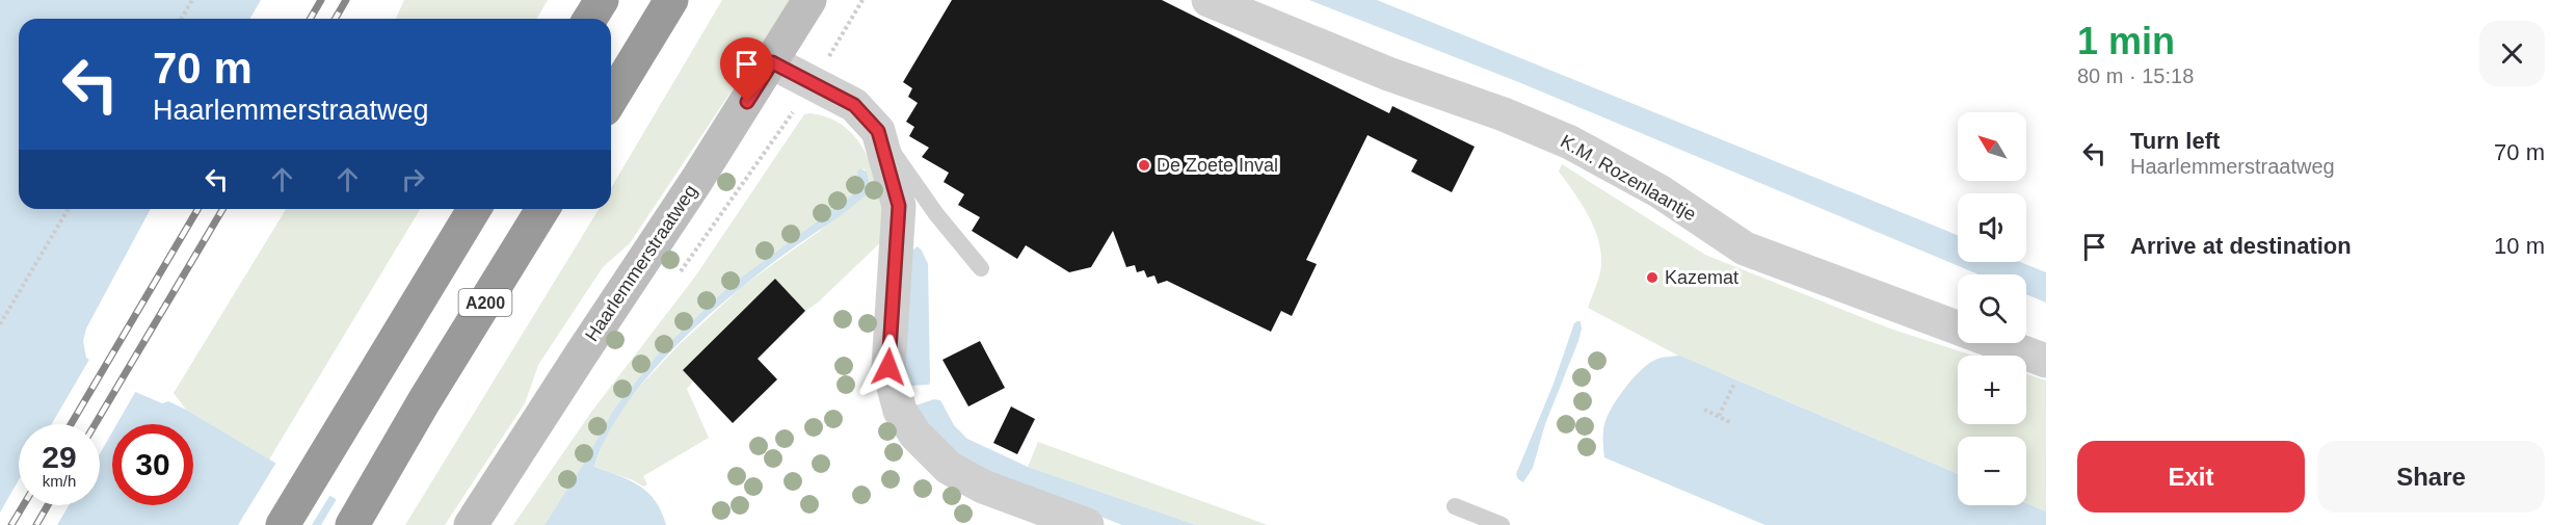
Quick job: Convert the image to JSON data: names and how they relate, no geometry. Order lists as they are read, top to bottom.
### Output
{
  "streets": {
    "highway": ["A200"],
    "main road": ["Haarlemmerstraatweg"],
    "street": ["K.M. Rozenlaantje"]
  },
  "places": ["De Zoete Inval", "Kazemat"],
  "north": "top left",
  "page": {
    "heading": ["1 min", "80 m · 15:18"],
    "turn": ["70 m", "Haarlemmerstraatweg"],
    "list": [
      {
        "name": "Turn left",
        "note": "Haarlemmerstraatweg",
        "value": "70 m"
      },
      {
        "name": "Arrive at destination",
        "value": "10 m"
      }
    ],
    "map_buttons": ["+", "−"],
    "speed": "29 km/h",
    "limit": "30",
    "buttons": ["Exit", "Share"]
  }
}
